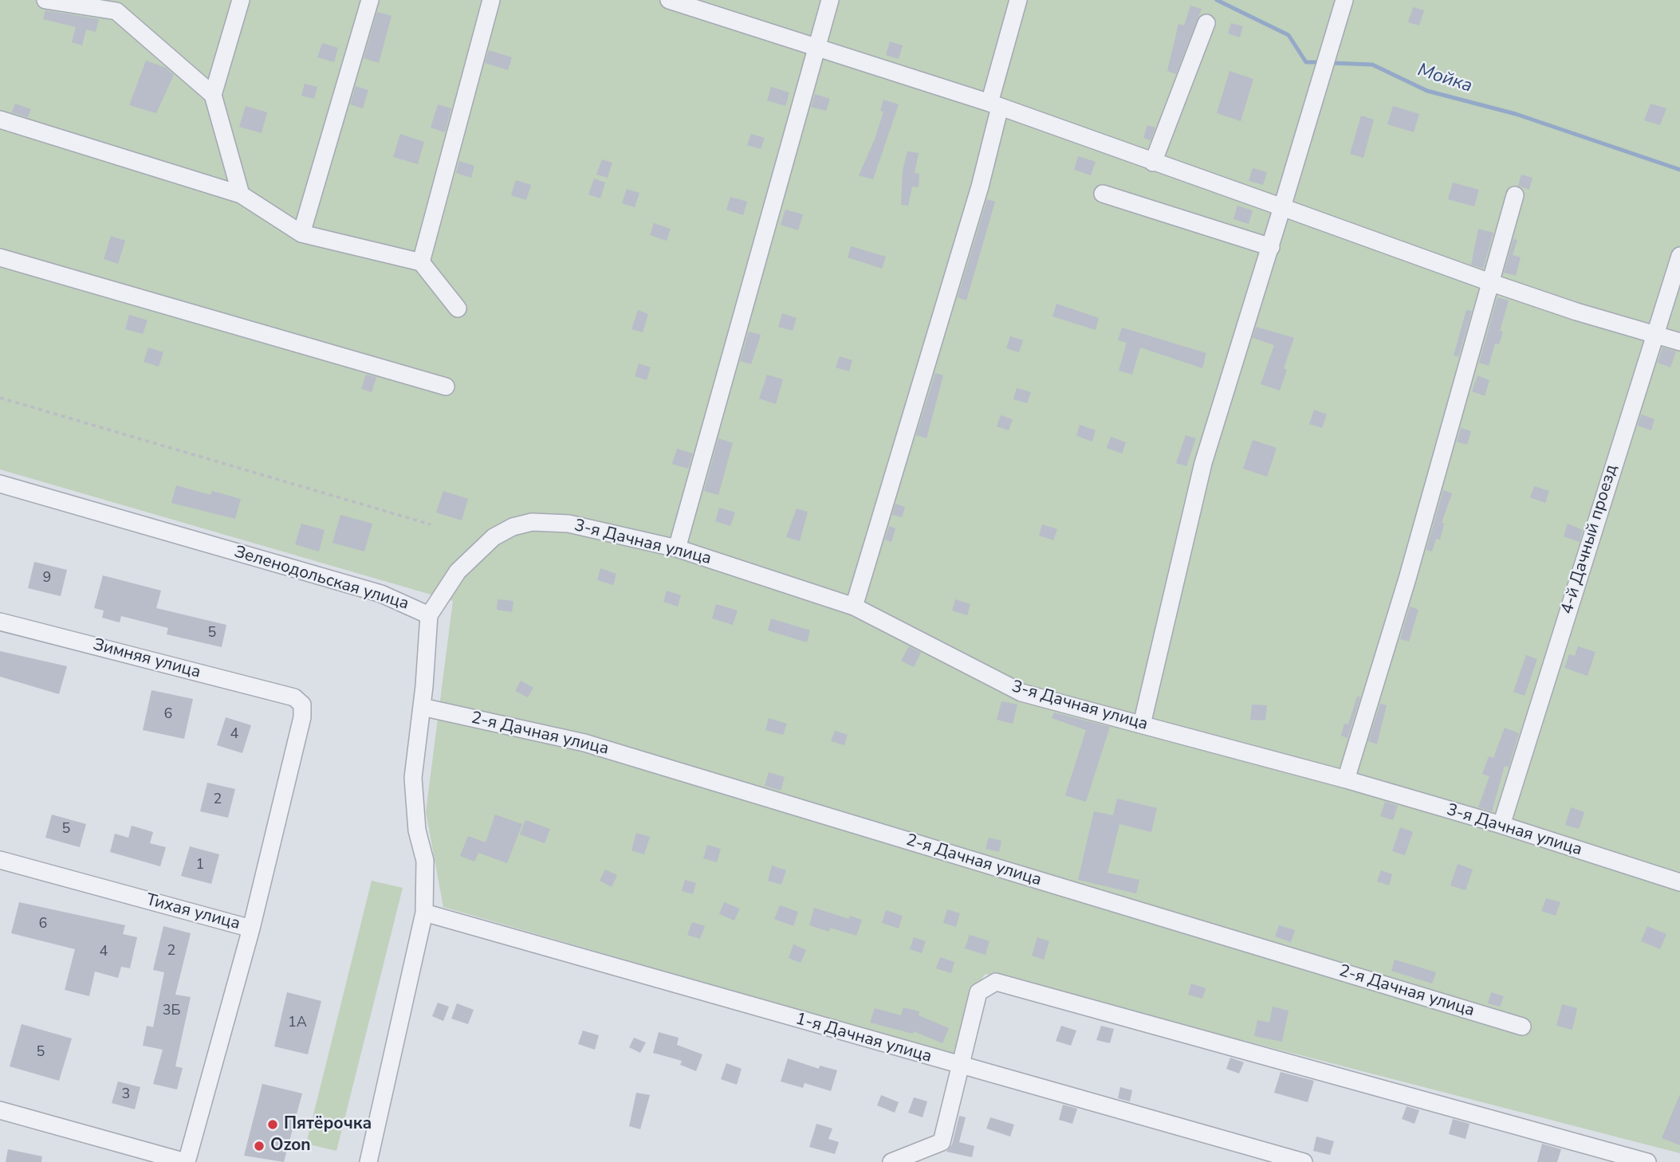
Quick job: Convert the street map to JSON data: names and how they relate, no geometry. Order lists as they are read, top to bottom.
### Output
{
  "streets": {
    "street": [
      "4-й Дачный проезд",
      "3-я Дачная улица",
      "Зеленодольская улица",
      "Зимняя улица",
      "2-я Дачная улица",
      "Тихая улица",
      "1-я Дачная улица"
    ]
  },
  "crossings": [
    ["4-й Дачный проезд", "3-я Дачная улица"],
    ["3-я Дачная улица", "Зеленодольская улица"],
    ["Зеленодольская улица", "2-я Дачная улица"],
    ["Зеленодольская улица", "1-я Дачная улица"],
    ["Зимняя улица", "Тихая улица"]
  ],
  "water": ["Мойка"],
  "places": ["Пятёрочка", "Ozon"],
  "house_numbers": [
    "9",
    "5",
    "6",
    "4",
    "2",
    "5",
    "1",
    "6",
    "2",
    "4",
    "3Б",
    "1А",
    "5",
    "3"
  ]
}
